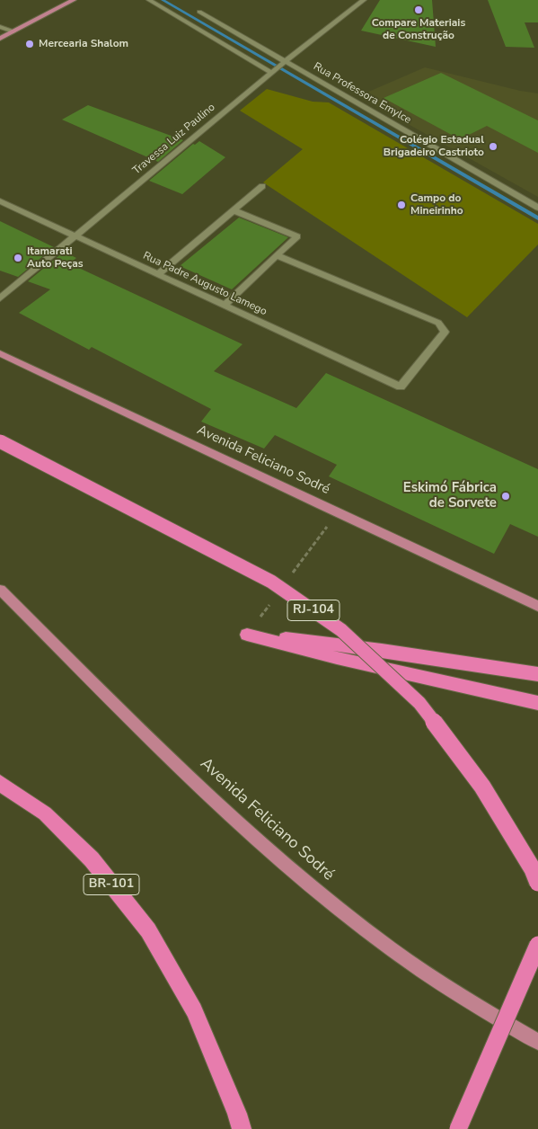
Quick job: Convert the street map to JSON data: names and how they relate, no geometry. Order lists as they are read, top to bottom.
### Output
{
  "streets": {
    "highway": ["RJ-104", "BR-101"],
    "main road": ["Avenida Feliciano Sodré"],
    "street": ["Rua Professora Emylce", "Travessa Luiz Paulino", "Rua Padre Augusto Lamego"]
  },
  "crossings": [
    ["Rua Professora Emylce", "Travessa Luiz Paulino"],
    ["Travessa Luiz Paulino", "Rua Padre Augusto Lamego"]
  ],
  "places": [
    "Compare Materiais de Construção",
    "Mercearia Shalom",
    "Colégio Estadual Brigadeiro Castrioto",
    "Campo do Mineirinho",
    "Itamarati Auto Peças",
    "Eskimó Fábrica de Sorvete"
  ]
}
